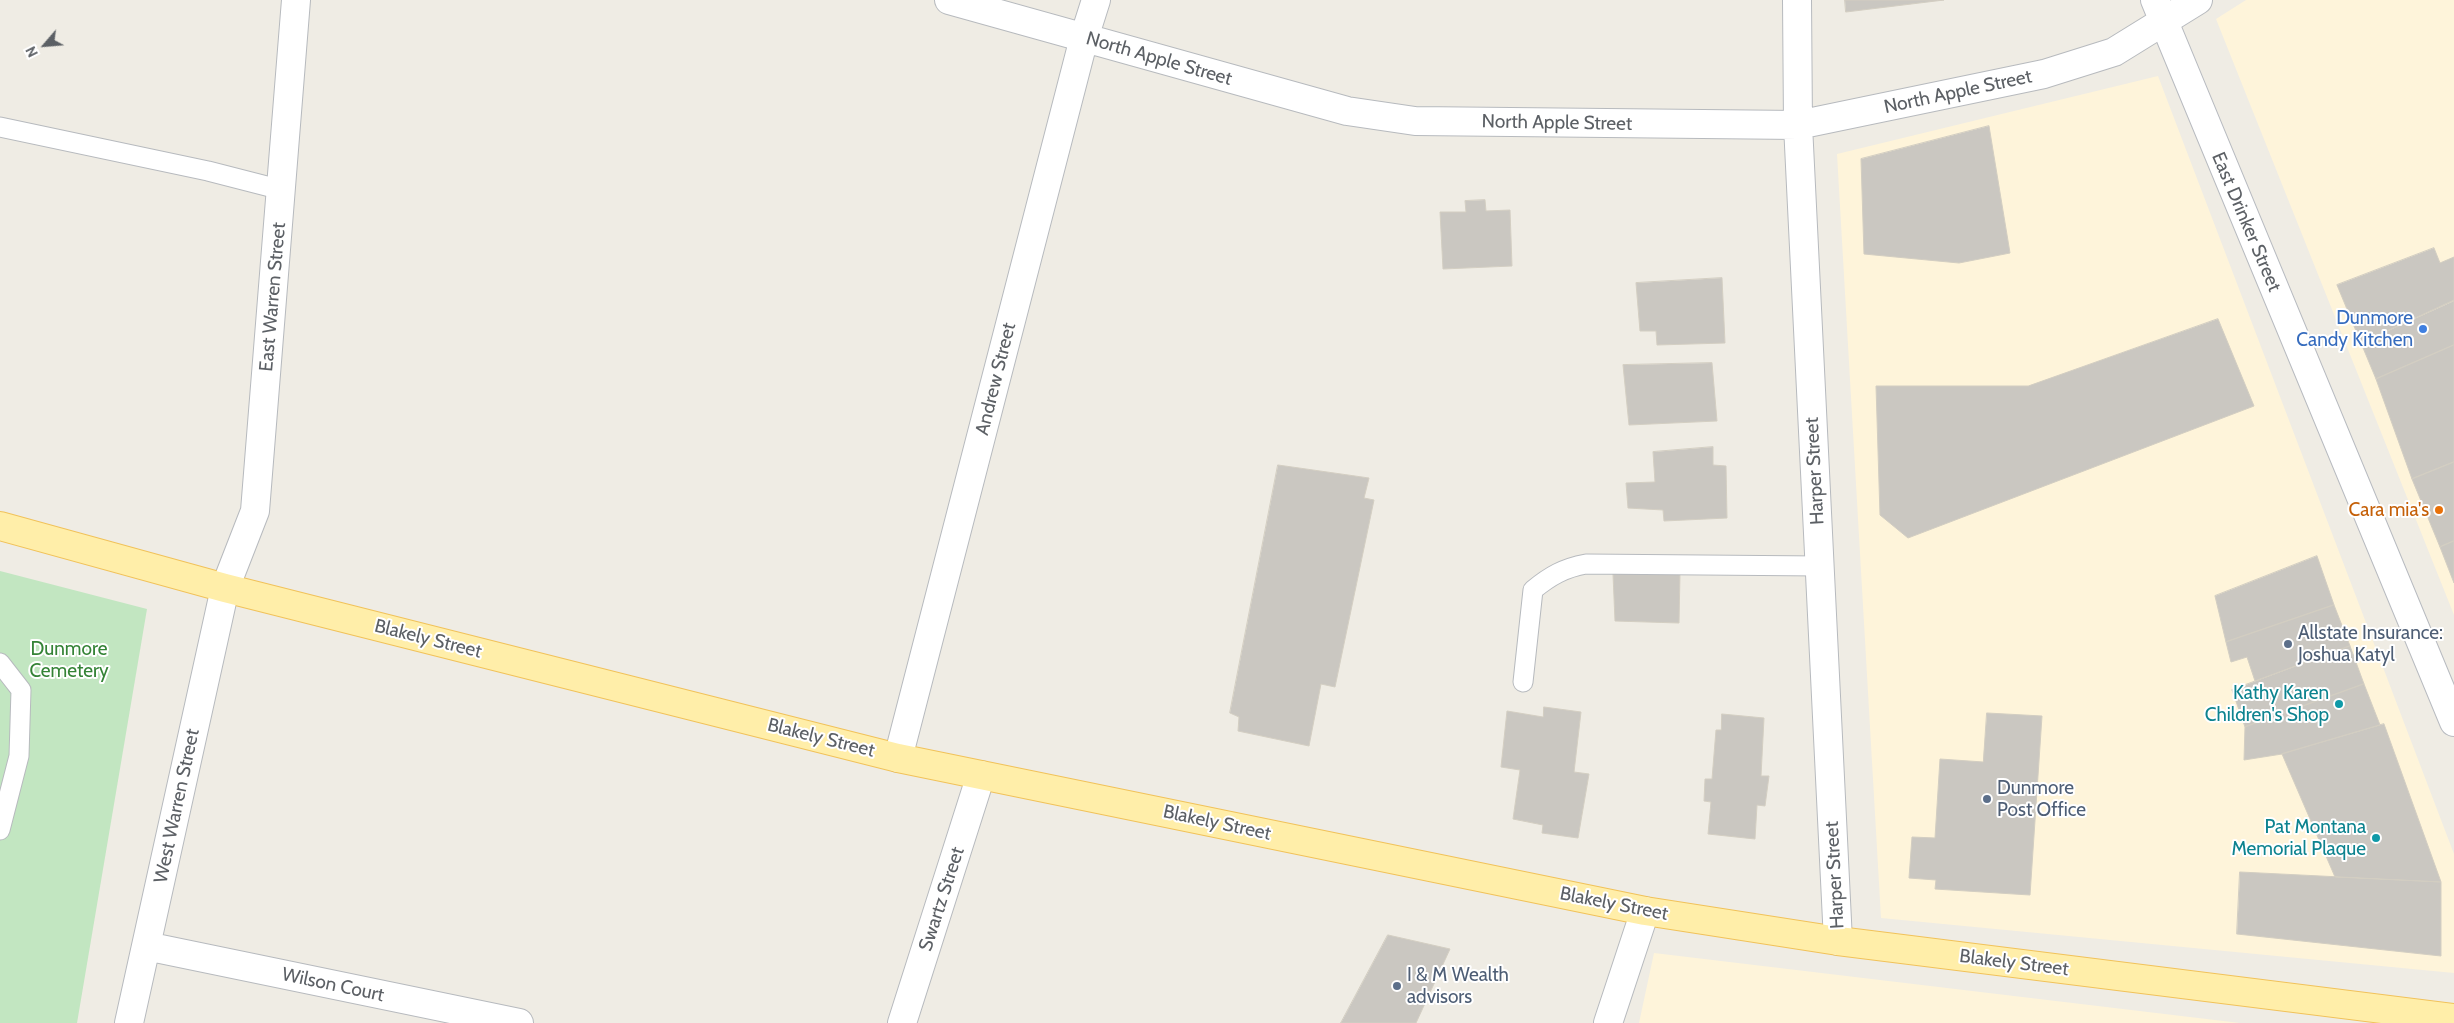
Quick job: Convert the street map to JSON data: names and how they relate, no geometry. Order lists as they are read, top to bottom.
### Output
{
  "streets": {
    "main road": ["Blakely Street"],
    "street": [
      "North Apple Street",
      "East Drinker Street",
      "East Warren Street",
      "Andrew Street",
      "Harper Street",
      "West Warren Street",
      "Swartz Street",
      "Wilson Court"
    ]
  },
  "crossings": [
    ["North Apple Street", "East Drinker Street"],
    ["North Apple Street", "Andrew Street"],
    ["North Apple Street", "Harper Street"],
    ["East Warren Street", "Blakely Street"],
    ["East Warren Street", "West Warren Street"],
    ["Andrew Street", "Blakely Street"],
    ["Harper Street", "Blakely Street"],
    ["Blakely Street", "West Warren Street"],
    ["Blakely Street", "Swartz Street"],
    ["West Warren Street", "Wilson Court"]
  ],
  "parks": ["Dunmore Cemetery"],
  "places": [
    "Dunmore Candy Kitchen",
    "Cara mia's",
    "Allstate Insurance: Joshua Katyl",
    "Kathy Karen Children's Shop",
    "Dunmore Post Office",
    "Pat Montana Memorial Plaque",
    "I & M Wealth advisors"
  ],
  "north": "bottom left"
}
